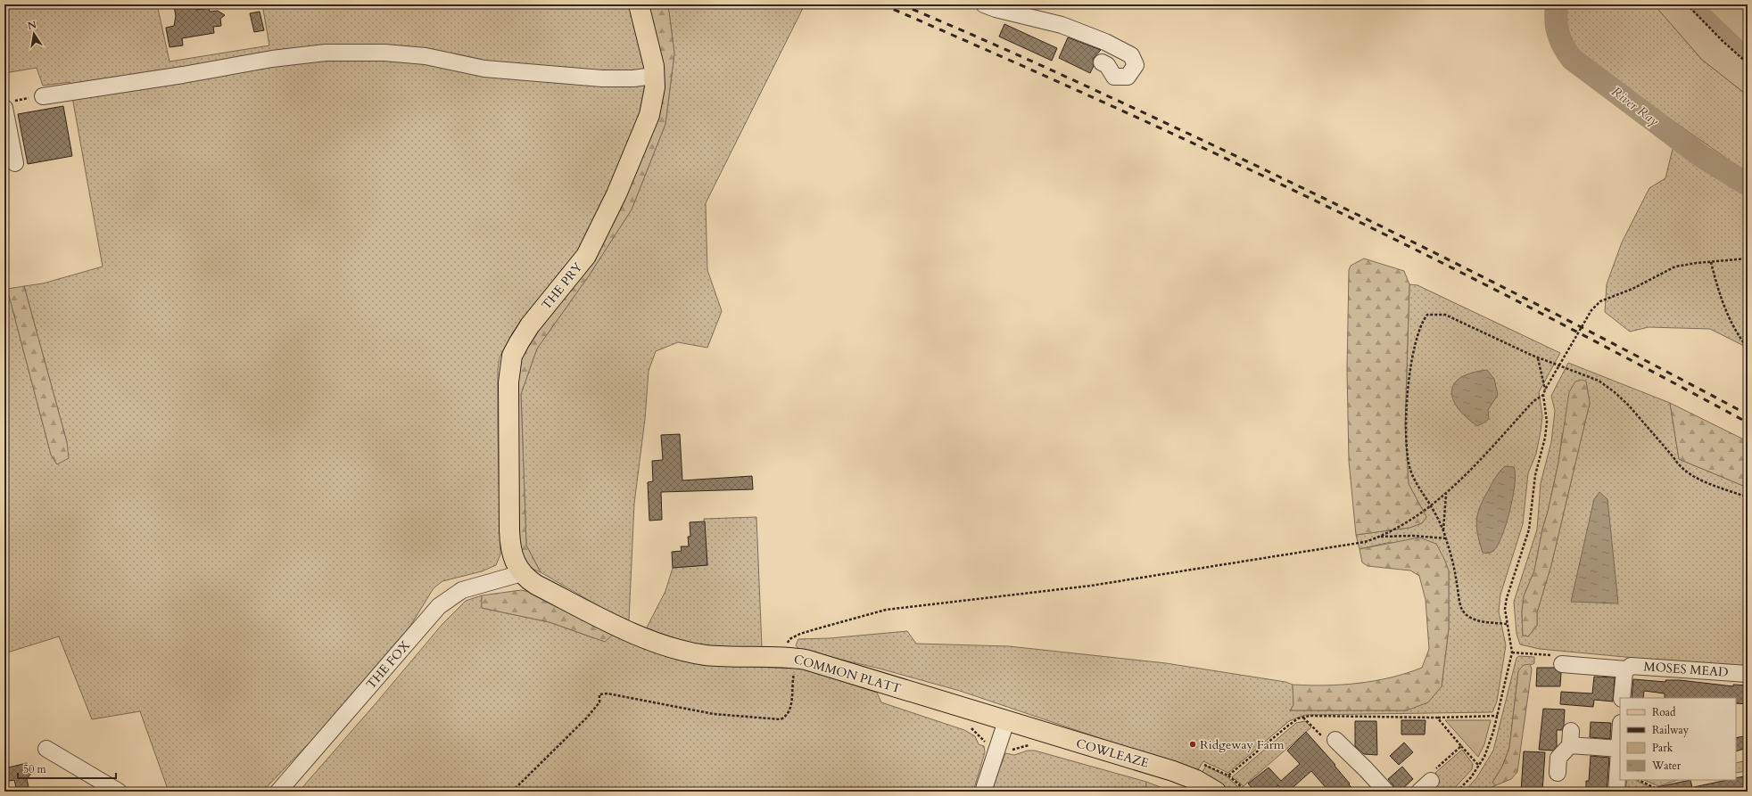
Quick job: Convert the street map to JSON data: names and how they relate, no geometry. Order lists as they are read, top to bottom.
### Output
{
  "streets": {
    "main road": ["THE PRY", "COMMON PLATT", "COWLEAZE"],
    "street": ["THE FOX", "MOSES MEAD"]
  },
  "crossings": [
    ["THE PRY", "THE FOX"],
    ["THE PRY", "COMMON PLATT"],
    ["THE FOX", "COMMON PLATT"],
    ["COMMON PLATT", "COWLEAZE"]
  ],
  "water": ["River Ray"],
  "places": ["Ridgeway Farm"],
  "legend": [
    "Road",
    "Railway",
    "Park",
    "Water"
  ],
  "scale_bar": "50 m",
  "north": "top"
}
